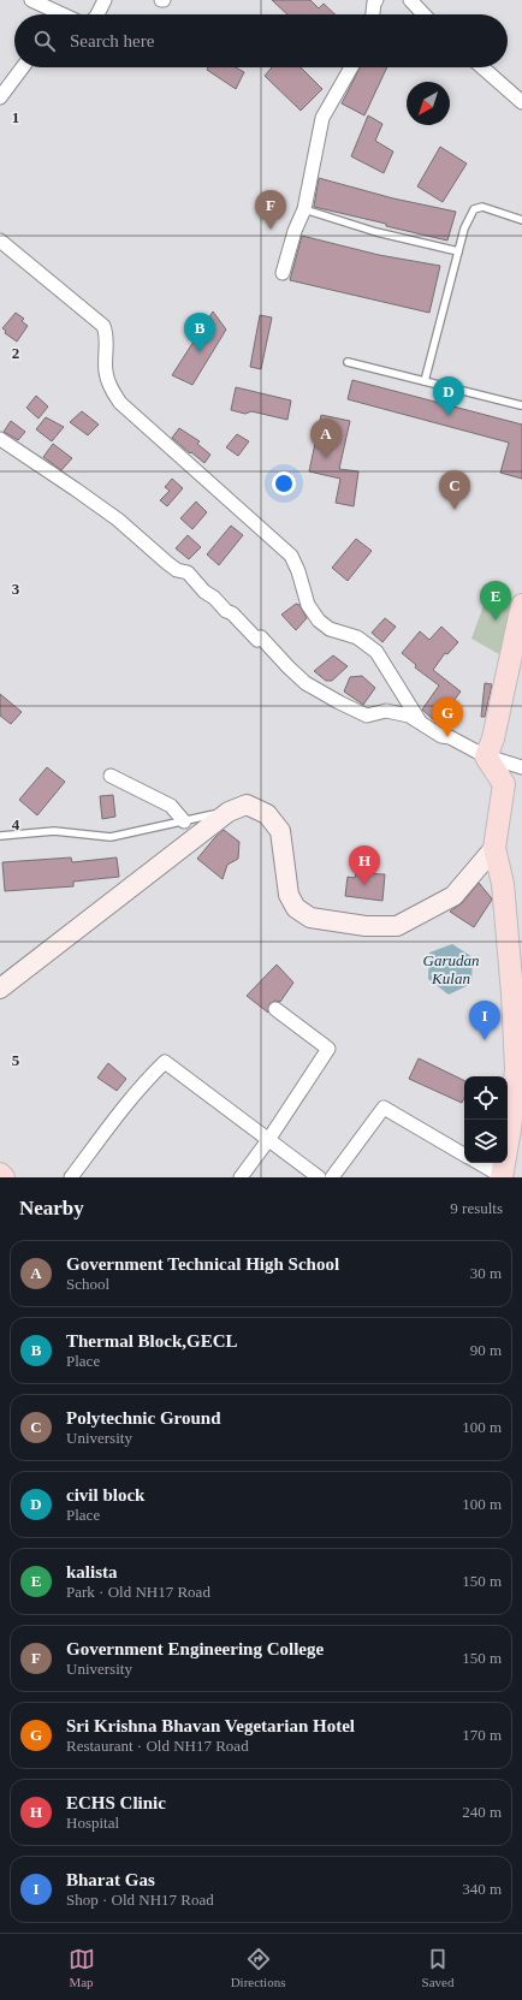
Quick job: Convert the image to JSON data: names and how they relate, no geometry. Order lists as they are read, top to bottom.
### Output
{
  "water": ["Garudan Kulan"],
  "north": "bottom left",
  "page": {
    "search": "Search here",
    "pins": [
      "F",
      "B",
      "D",
      "A",
      "C",
      "E",
      "G",
      "H",
      "I"
    ],
    "heading": ["Nearby", "9 results"],
    "list": [
      {
        "mark": "A",
        "name": "Government Technical High School",
        "note": "School",
        "value": "30 m"
      },
      {
        "mark": "B",
        "name": "Thermal Block,GECL",
        "note": "Place",
        "value": "90 m"
      },
      {
        "mark": "C",
        "name": "Polytechnic Ground",
        "note": "University",
        "value": "100 m"
      },
      {
        "mark": "D",
        "name": "civil block",
        "note": "Place",
        "value": "100 m"
      },
      {
        "mark": "E",
        "name": "kalista",
        "note": "Park · Old NH17 Road",
        "value": "150 m"
      },
      {
        "mark": "F",
        "name": "Government Engineering College",
        "note": "University",
        "value": "150 m"
      },
      {
        "mark": "G",
        "name": "Sri Krishna Bhavan Vegetarian Hotel",
        "note": "Restaurant · Old NH17 Road",
        "value": "170 m"
      },
      {
        "mark": "H",
        "name": "ECHS Clinic",
        "note": "Hospital",
        "value": "240 m"
      },
      {
        "mark": "I",
        "name": "Bharat Gas",
        "note": "Shop · Old NH17 Road",
        "value": "340 m"
      }
    ],
    "nav": ["Map", "Directions", "Saved"]
  },
  "grid": {
    "rows": [
      "1",
      "2",
      "3",
      "4",
      "5"
    ]
  }
}
